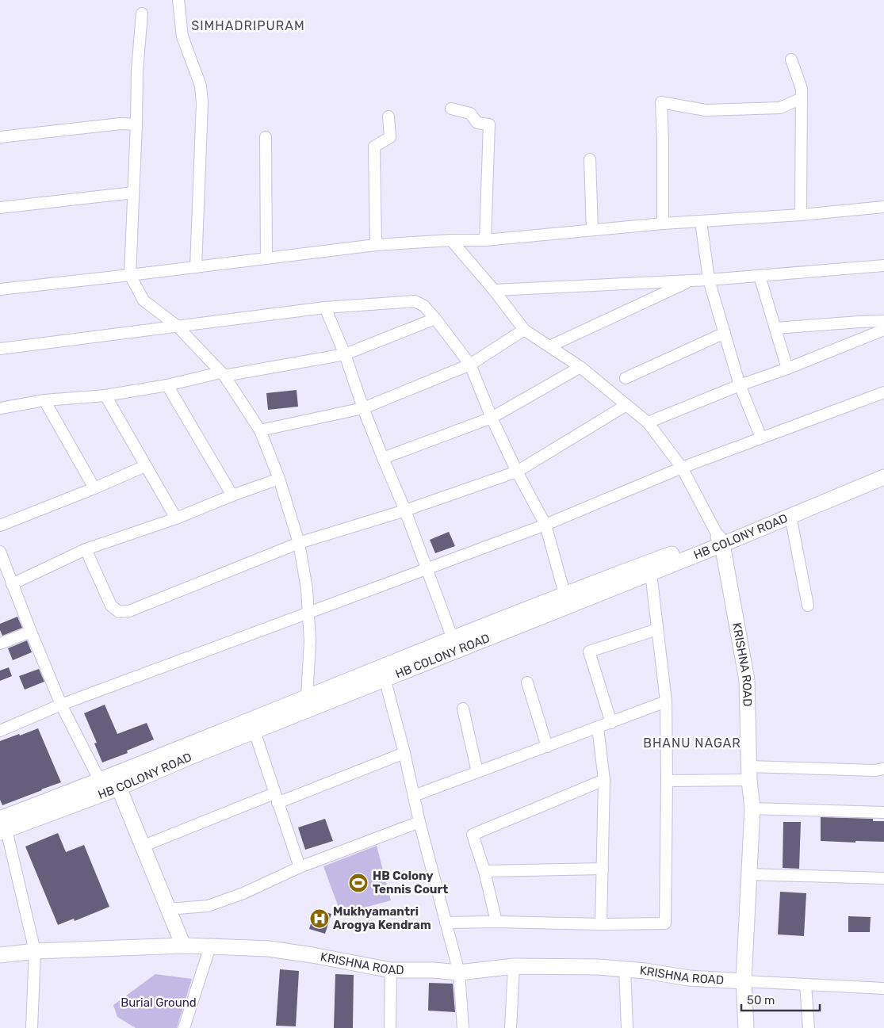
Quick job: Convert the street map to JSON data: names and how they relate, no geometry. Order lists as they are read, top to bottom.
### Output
{
  "streets": {
    "street": ["HB COLONY ROAD", "KRISHNA ROAD"]
  },
  "crossings": [
    ["HB COLONY ROAD", "KRISHNA ROAD"]
  ],
  "districts": ["SIMHADRIPURAM", "BHANU NAGAR"],
  "parks": ["Burial Ground"],
  "places": {
    "sports": ["HB Colony Tennis Court"],
    "hospital": ["Mukhyamantri Arogya Kendram"]
  },
  "scale_bar": "50 m"
}
